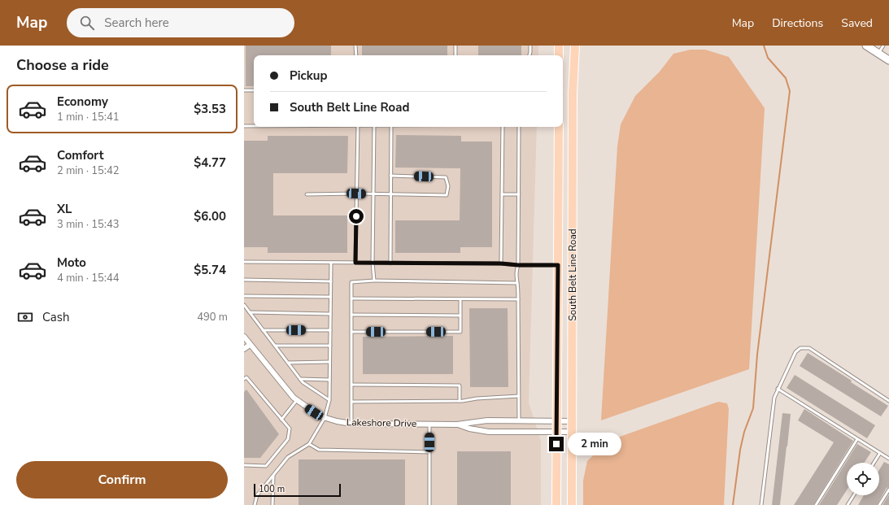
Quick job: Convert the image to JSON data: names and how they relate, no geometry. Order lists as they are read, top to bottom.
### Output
{
  "streets": {
    "main road": ["South Belt Line Road"],
    "street": ["Lakeshore Drive"]
  },
  "crossings": [
    ["South Belt Line Road", "Lakeshore Drive"]
  ],
  "scale_bar": "100 m",
  "page": {
    "header": "Map",
    "search": "Search here",
    "nav": ["Map", "Directions", "Saved"],
    "heading": "Choose a ride",
    "banner": ["Pickup", "South Belt Line Road"],
    "list": [
      {
        "name": "Economy",
        "note": "1 min · 15:41",
        "value": "$3.53"
      },
      {
        "name": "Comfort",
        "note": "2 min · 15:42",
        "value": "$4.77"
      },
      {
        "name": "XL",
        "note": "3 min · 15:43",
        "value": "$6.00"
      },
      {
        "name": "Moto",
        "note": "4 min · 15:44",
        "value": "$5.74"
      }
    ],
    "pay": ["Cash", "490 m"],
    "bubble": "2 min",
    "buttons": "Confirm",
    "scale": "100 m"
  }
}
